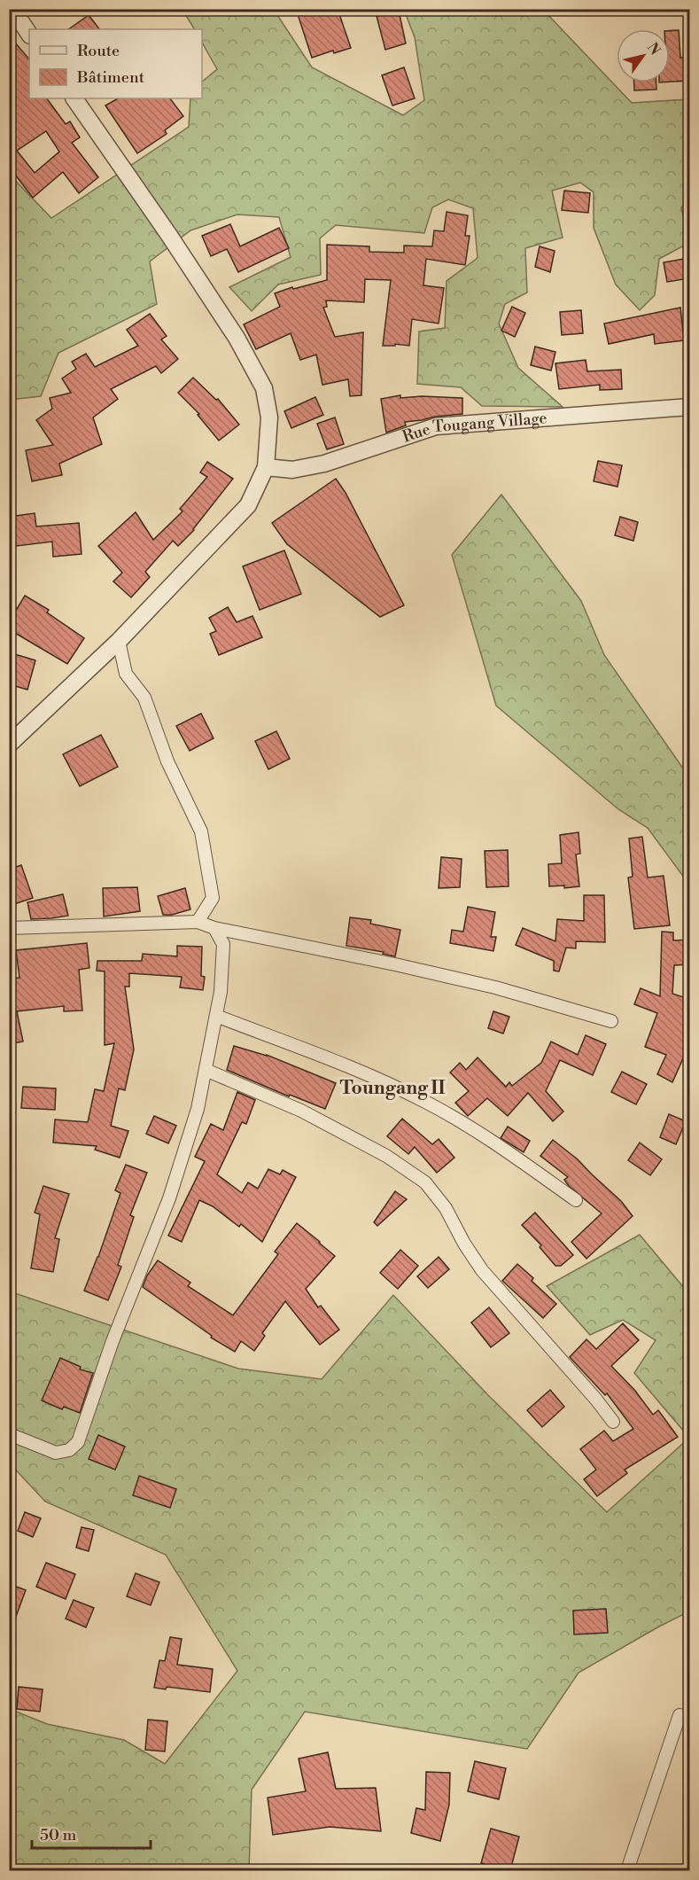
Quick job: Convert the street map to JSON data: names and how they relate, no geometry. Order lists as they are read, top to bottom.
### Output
{
  "streets": {
    "street": ["Rue Tougang Village"]
  },
  "districts": ["Toungang II"],
  "legend": ["Route", "Bâtiment"],
  "scale_bar": "50 m",
  "north": "top right"
}
